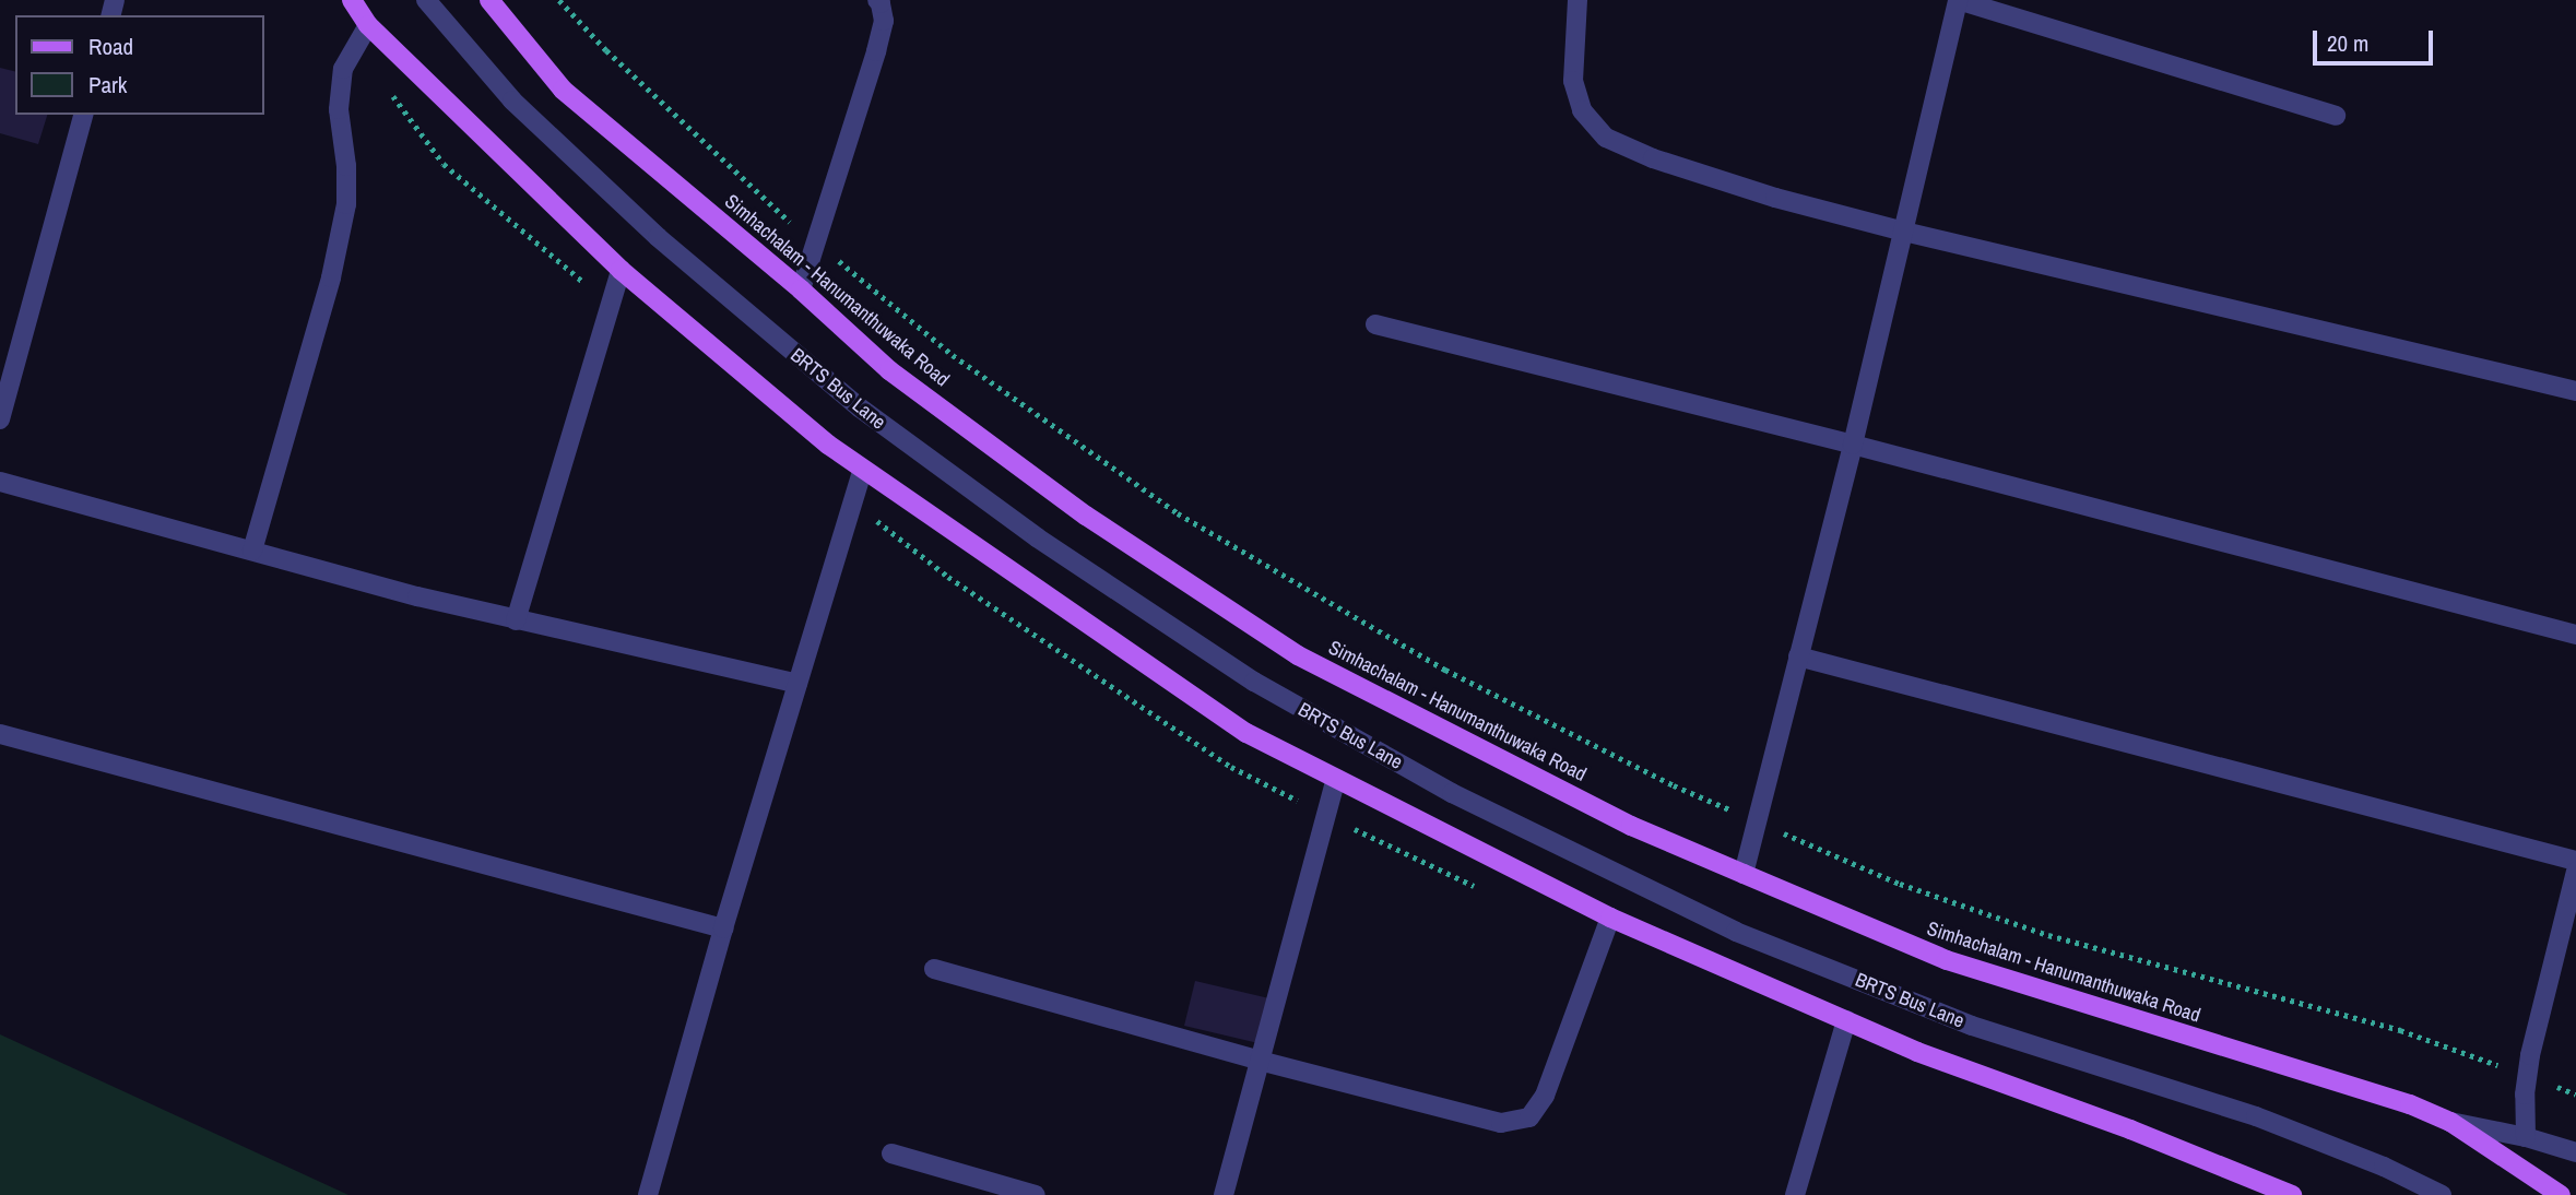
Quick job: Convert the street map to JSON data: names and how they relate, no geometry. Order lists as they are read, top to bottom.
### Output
{
  "streets": {
    "main road": ["Simhachalam - Hanumanthuwaka Road"],
    "street": ["BRTS Bus Lane"]
  },
  "legend": ["Road", "Park"],
  "scale_bar": "20 m"
}
